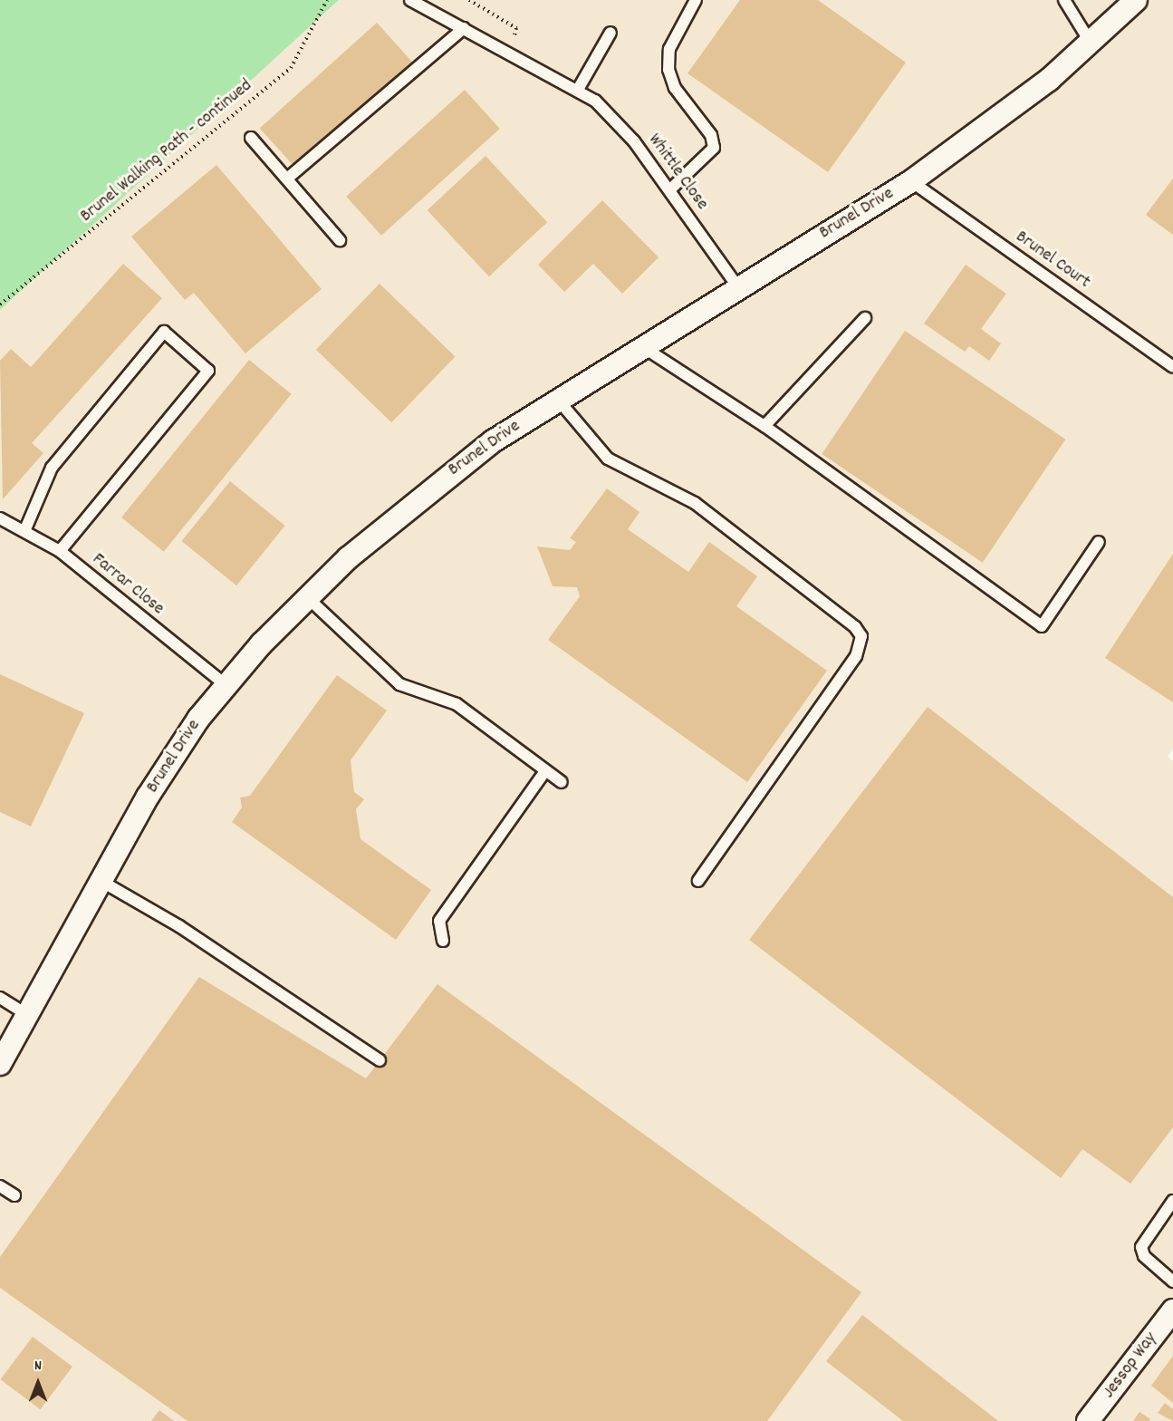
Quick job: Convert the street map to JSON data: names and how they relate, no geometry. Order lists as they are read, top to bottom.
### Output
{
  "streets": {
    "street": ["Brunel Drive", "Jessop Way"],
    "lane": ["Whittle Close", "Brunel Court", "Farrar Close"],
    "path": ["Brunel Walking Path - continued"]
  },
  "crossings": [
    ["Whittle Close", "Brunel Drive"],
    ["Brunel Drive", "Brunel Court"],
    ["Brunel Drive", "Farrar Close"]
  ],
  "north": "top"
}
